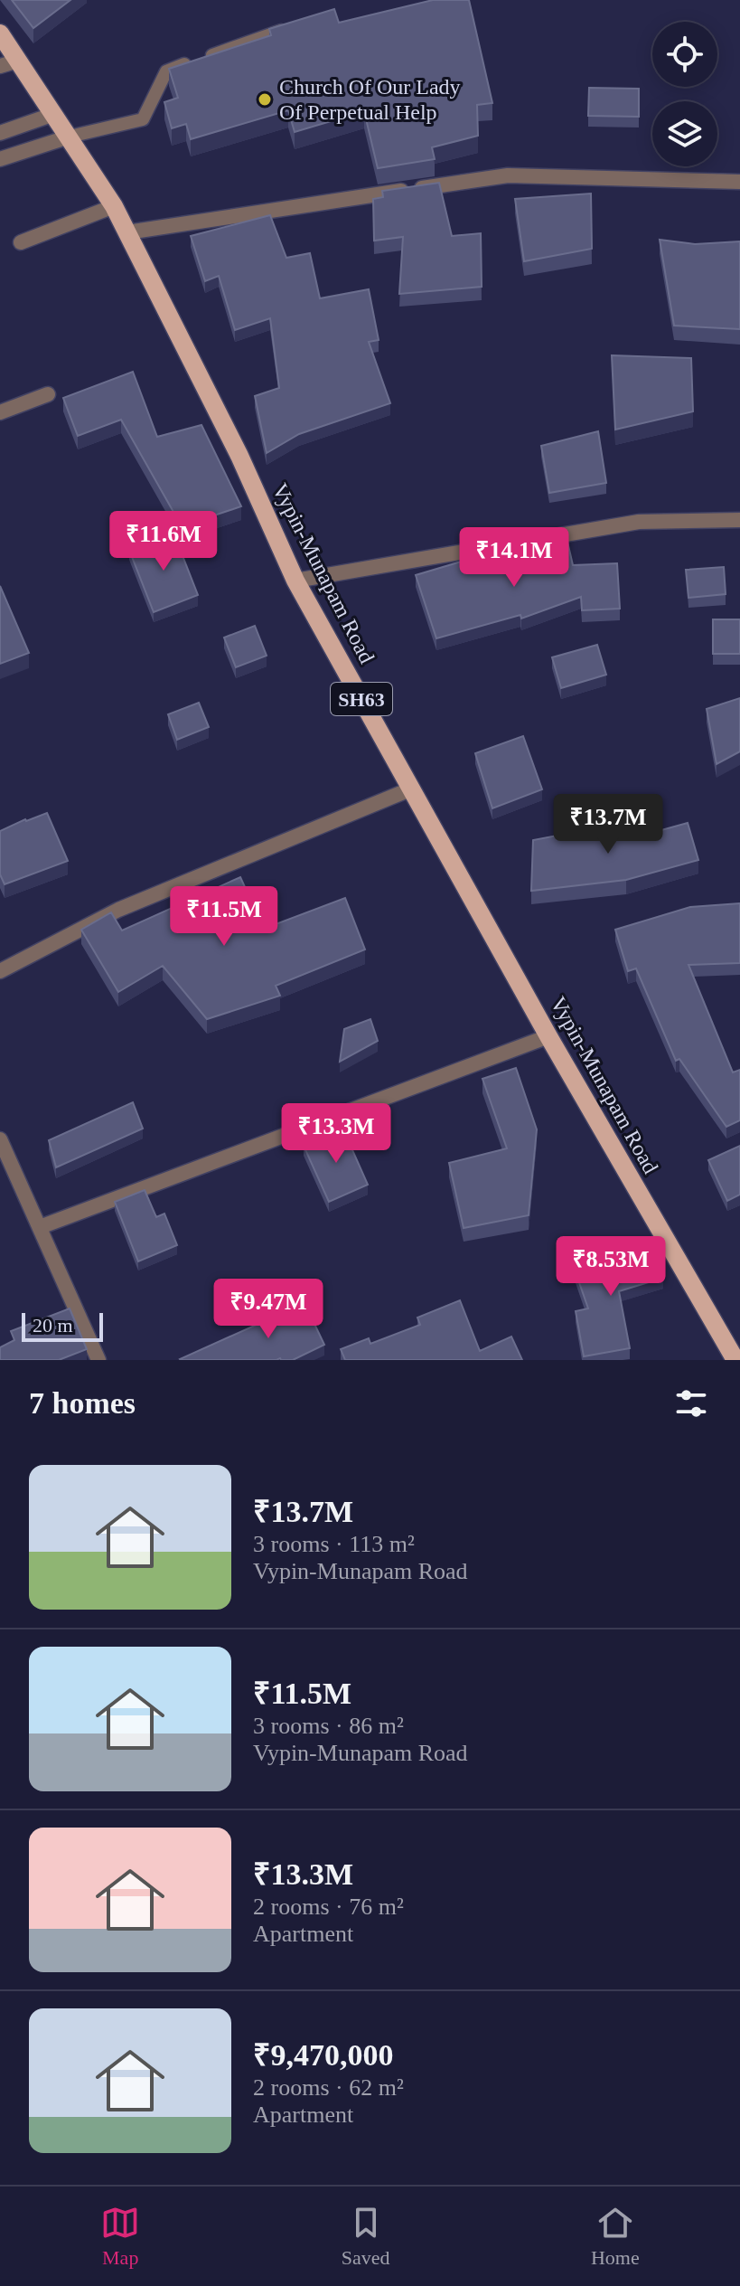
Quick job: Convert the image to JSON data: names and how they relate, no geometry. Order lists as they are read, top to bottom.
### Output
{
  "streets": {
    "main road": ["Vypin-Munapam Road", "SH63"]
  },
  "places": ["Church Of Our Lady Of Perpetual Help"],
  "scale_bar": "20 m",
  "page": {
    "price": [
      "₹11.6M",
      "₹14.1M",
      "₹13.7M",
      "₹11.5M",
      "₹13.3M",
      "₹8.53M",
      "₹9.47M"
    ],
    "scale": "20 m",
    "heading": "7 homes",
    "list": [
      {
        "name": "₹13.7M",
        "note": "3 rooms · 113 m² · Vypin-Munapam Road"
      },
      {
        "name": "₹11.5M",
        "note": "3 rooms · 86 m² · Vypin-Munapam Road"
      },
      {
        "name": "₹13.3M",
        "note": "2 rooms · 76 m² · Apartment"
      },
      {
        "name": "₹9,470,000",
        "note": "2 rooms · 62 m² · Apartment"
      }
    ],
    "tabs": ["Map", "Saved", "Home"]
  }
}
